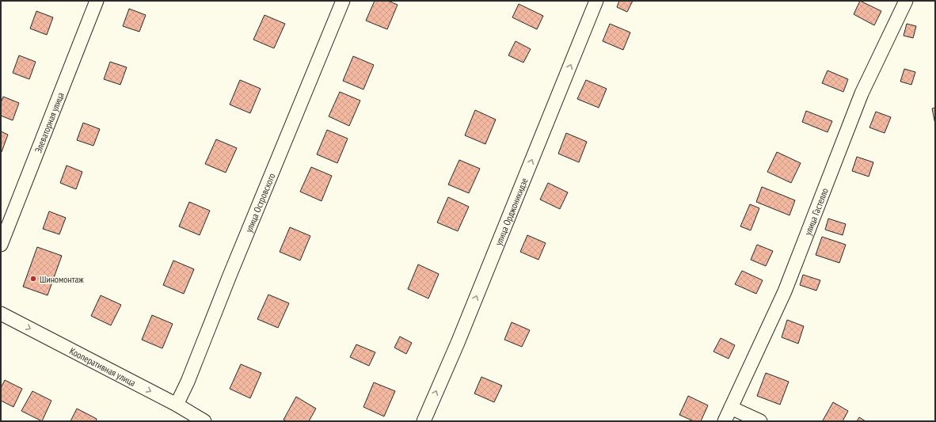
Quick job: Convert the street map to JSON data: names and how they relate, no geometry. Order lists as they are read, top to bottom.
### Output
{
  "streets": {
    "street": [
      "Элеваторная улица",
      "улица Островского",
      "улица Орджоникидзе",
      "улица Гастелло",
      "Кооперативная улица"
    ]
  },
  "crossings": [
    ["улица Островского", "Кооперативная улица"]
  ],
  "one_way": ["улица Орджоникидзе", "Кооперативная улица"],
  "places": ["Шиномонтаж"]
}
